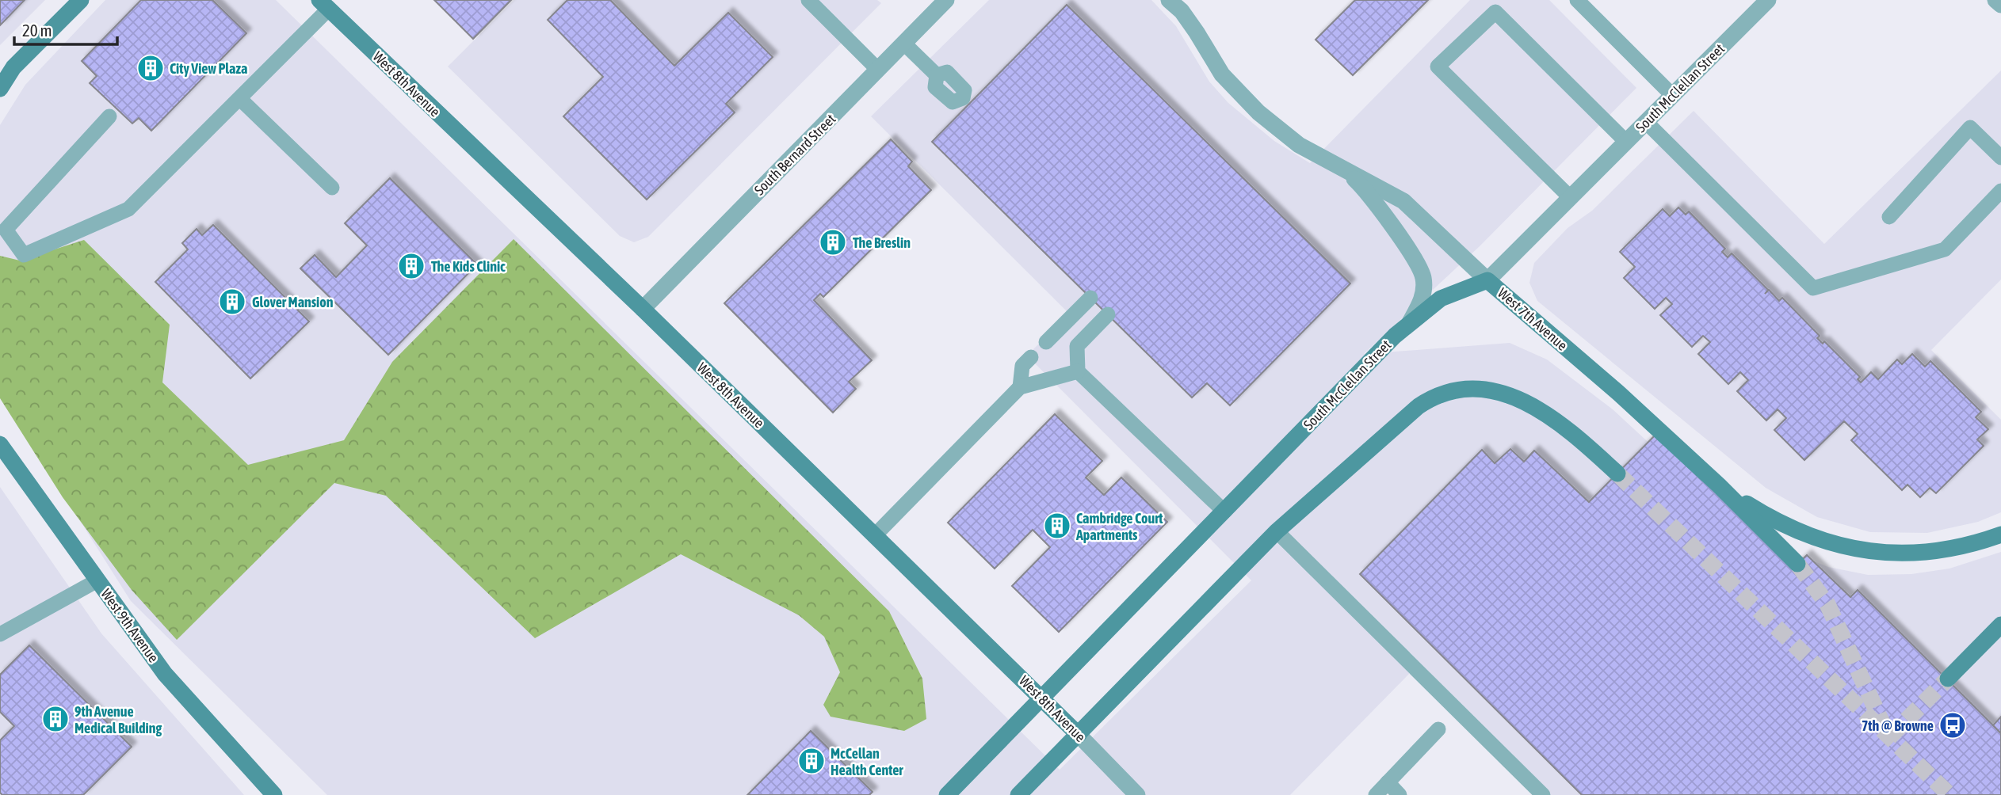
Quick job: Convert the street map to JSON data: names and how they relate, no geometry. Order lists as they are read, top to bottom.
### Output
{
  "streets": {
    "street": [
      "West 8th Avenue",
      "South McClellan Street",
      "South Bernard Street",
      "West 7th Avenue",
      "West 9th Avenue"
    ]
  },
  "crossings": [
    ["West 8th Avenue", "South McClellan Street"],
    ["West 8th Avenue", "South Bernard Street"],
    ["South McClellan Street", "West 7th Avenue"]
  ],
  "places": {
    "building": [
      "City View Plaza",
      "The Breslin",
      "The Kids Clinic",
      "Glover Mansion",
      "Cambridge Court Apartments",
      "9th Avenue Medical Building",
      "McCellan Health Center"
    ],
    "bus stop": ["7th @ Browne"]
  },
  "scale_bar": "20 m"
}
